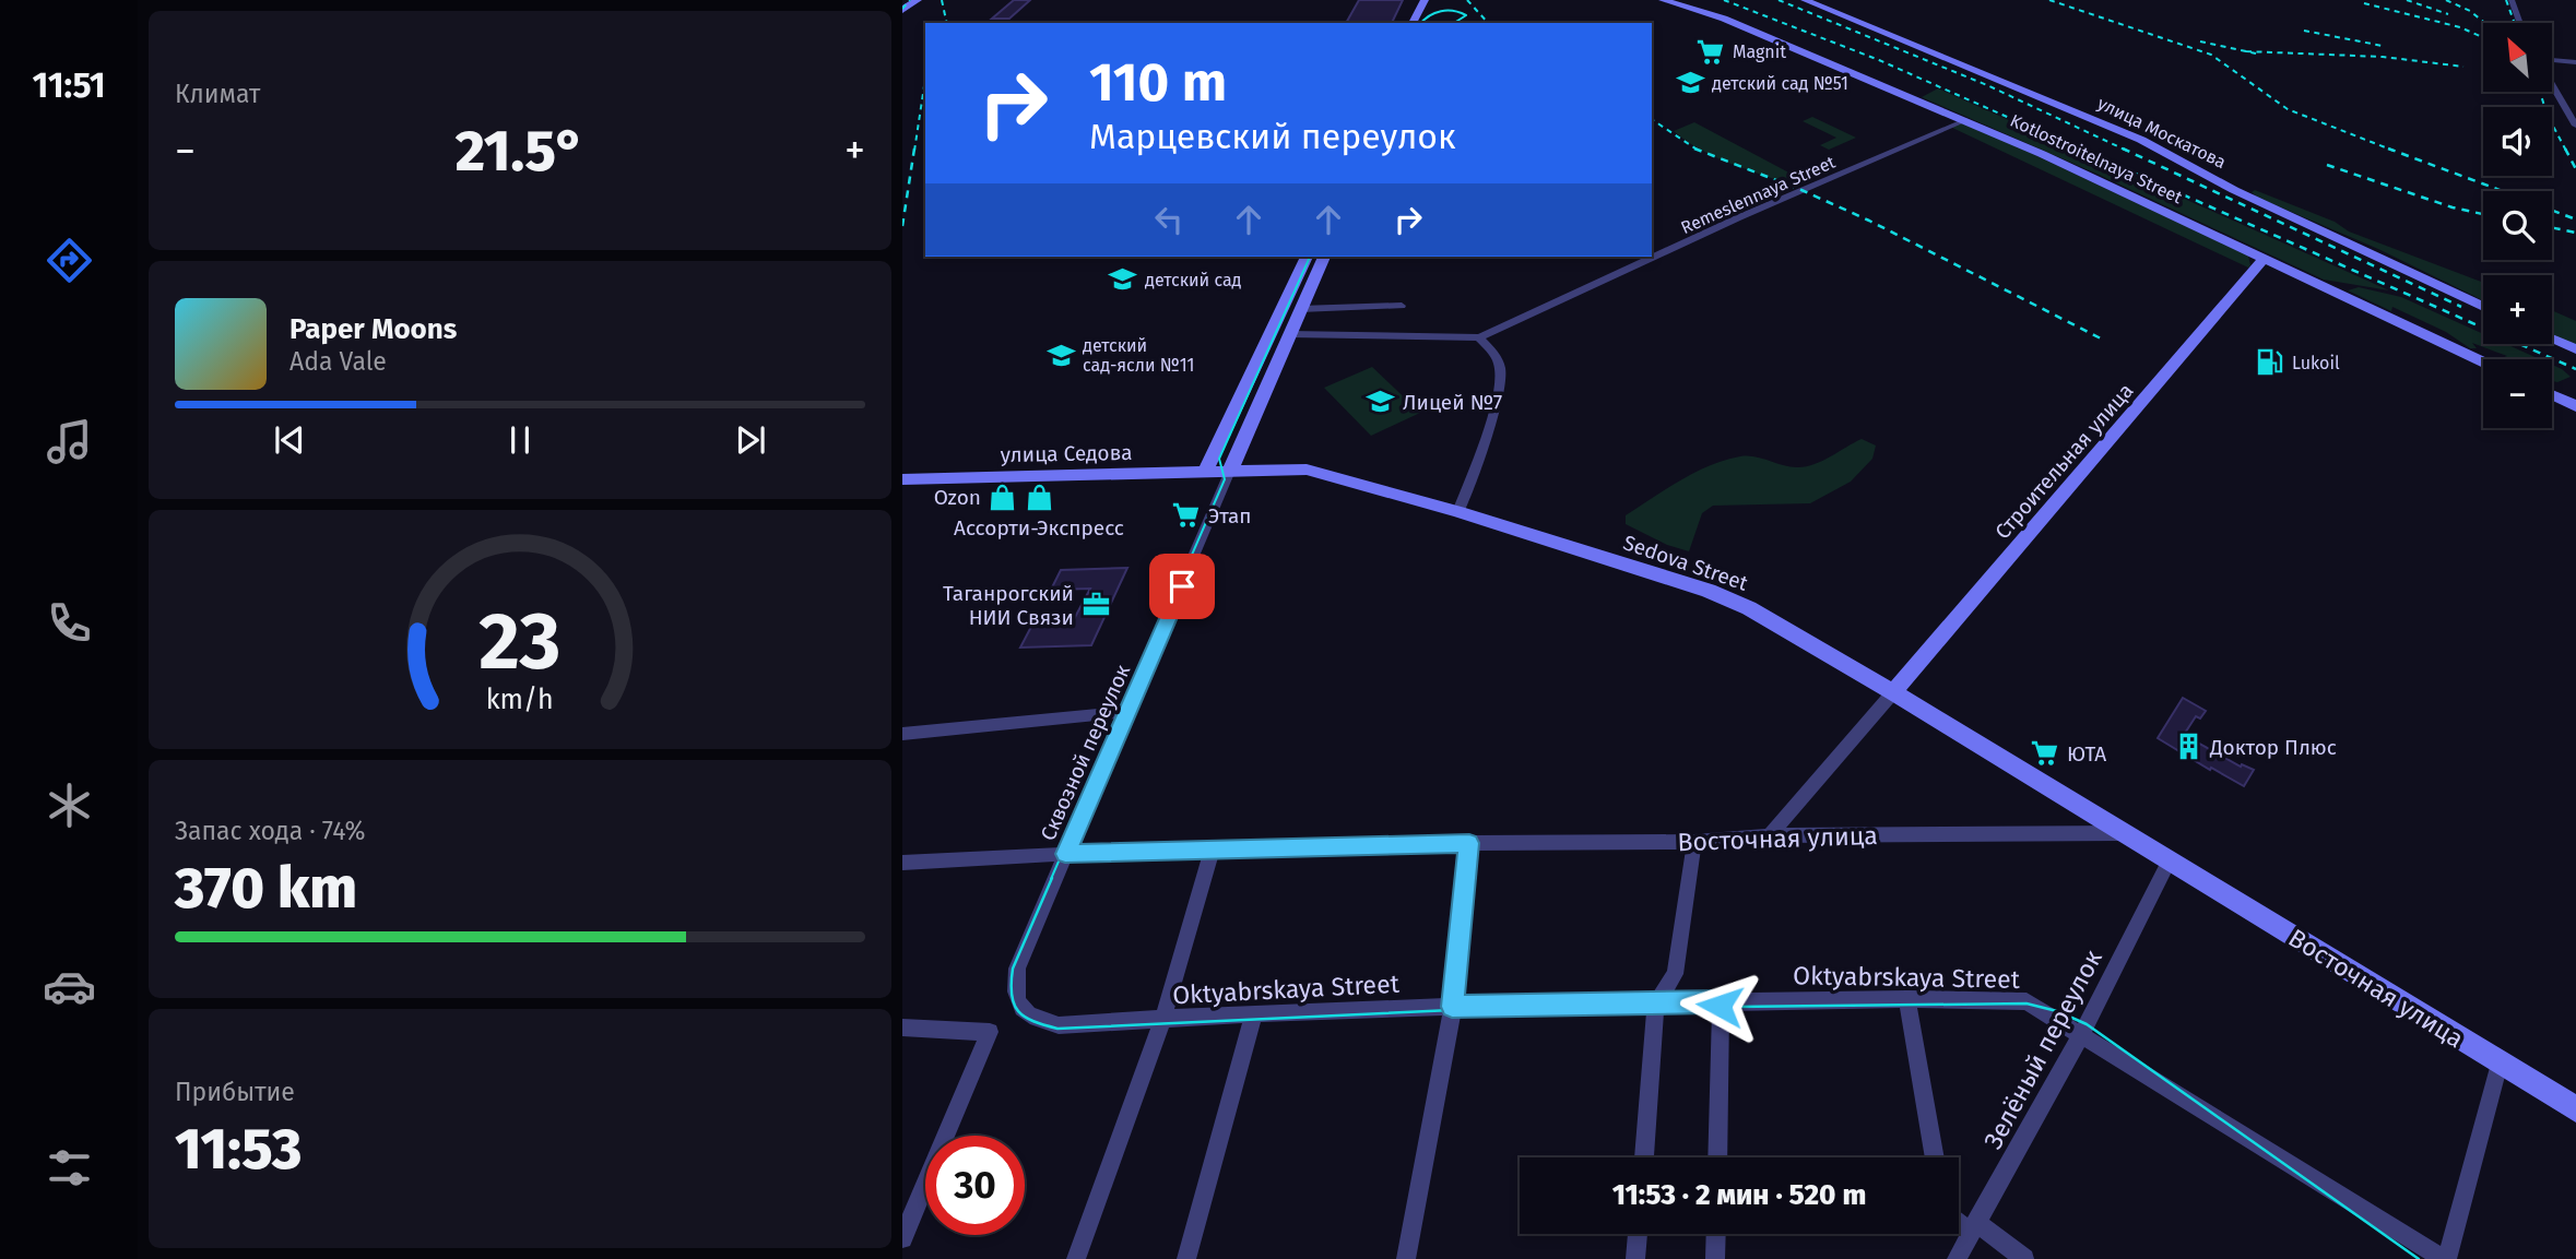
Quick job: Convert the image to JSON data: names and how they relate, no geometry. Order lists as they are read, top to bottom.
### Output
{
  "streets": {
    "main road": [
      "улица Москатова",
      "Kotlostroitelnaya Street",
      "улица Седова",
      "Строительная улица",
      "Sedova Street",
      "Восточная улица"
    ],
    "street": [
      "Remeslennaya Street",
      "Сквозной переулок",
      "Oktyabrskaya Street",
      "Зелёный переулок"
    ]
  },
  "crossings": [
    ["Kotlostroitelnaya Street", "Remeslennaya Street"],
    ["Kotlostroitelnaya Street", "Строительная улица"],
    ["улица Седова", "Sedova Street"],
    ["улица Седова", "Сквозной переулок"],
    ["Строительная улица", "Sedova Street"],
    ["Sedova Street", "Сквозной переулок"],
    ["Sedova Street", "Восточная улица"],
    ["Сквозной переулок", "Восточная улица"],
    ["Сквозной переулок", "Oktyabrskaya Street"],
    ["Восточная улица", "Зелёный переулок"],
    ["Oktyabrskaya Street", "Зелёный переулок"]
  ],
  "places": {
    "supermarket": ["Magnit", "Этап", "ЮТА"],
    "school or university": [
      "детский сад №51",
      "детский сад",
      "детский сад-ясли №11",
      "Лицей №7"
    ],
    "fuel station": ["Lukoil"],
    "shop": ["Ozon", "Ассорти-Экспресс"],
    "office": ["Таганрогский НИИ Связи"],
    "building": ["Доктор Плюс"]
  },
  "north": "top left",
  "page": {
    "tabs": "11:51",
    "tile": [
      "Климат",
      ["Запас хода · 74%", "370 km"],
      ["Прибытие", "11:53"]
    ],
    "map_buttons": ["+", "−"],
    "turn": ["110 m", "Марцевский переулок"],
    "heat": ["−", "21.5°", "+"],
    "song": ["Paper Moons", "Ada Vale"],
    "limit": "30",
    "trip": "11:53 · 2 мин · 520 m",
    "gauge": ["23", "km/h"]
  }
}
